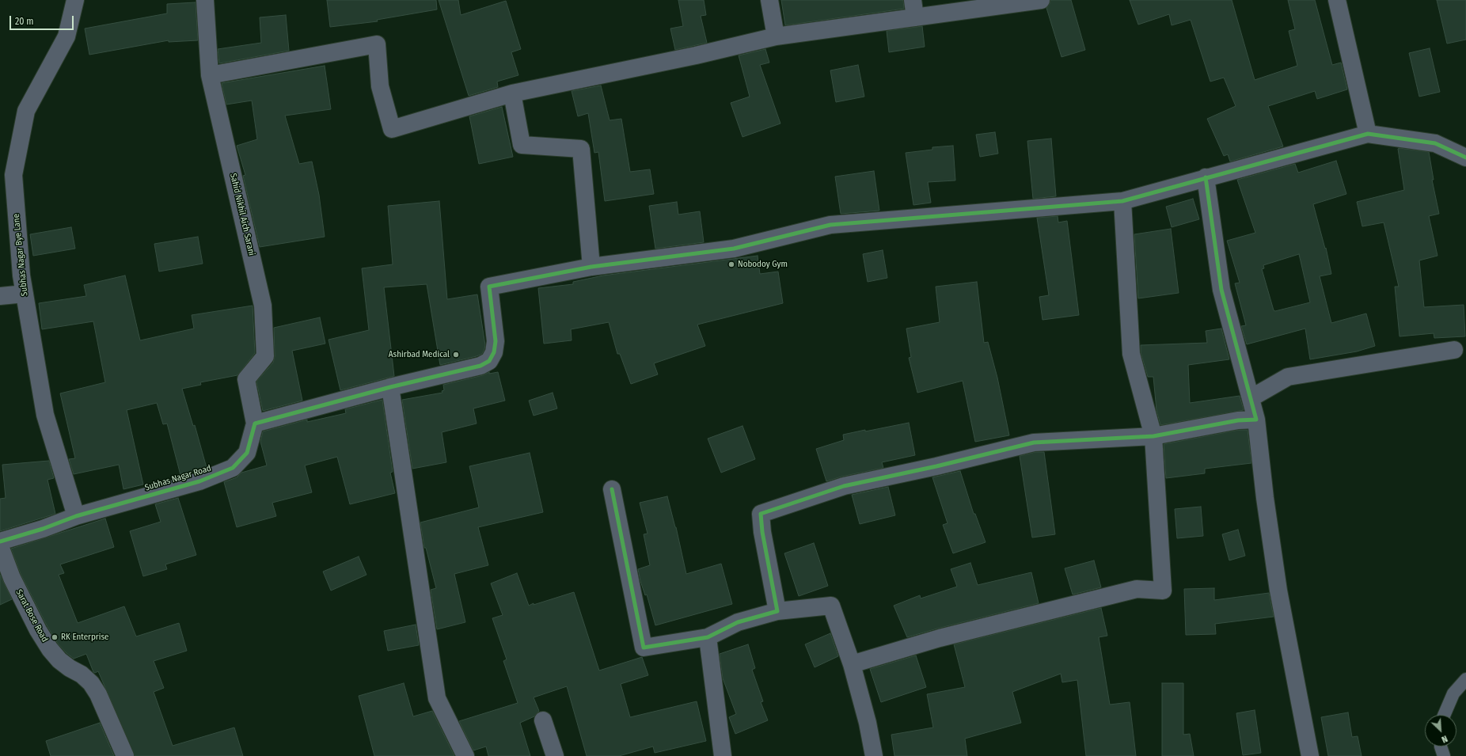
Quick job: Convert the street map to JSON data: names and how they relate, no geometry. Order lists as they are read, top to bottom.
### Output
{
  "streets": {
    "street": [
      "Sahid Nikhil Aich Sarani",
      "Subhas Nagar Bye Lane",
      "Subhas Nagar Road",
      "Sarat Bose Road"
    ]
  },
  "crossings": [
    ["Sahid Nikhil Aich Sarani", "Subhas Nagar Road"],
    ["Subhas Nagar Bye Lane", "Subhas Nagar Road"]
  ],
  "places": ["Nobodoy Gym", "Ashirbad Medical", "RK Enterprise"],
  "scale_bar": "20 m",
  "north": "bottom right"
}
